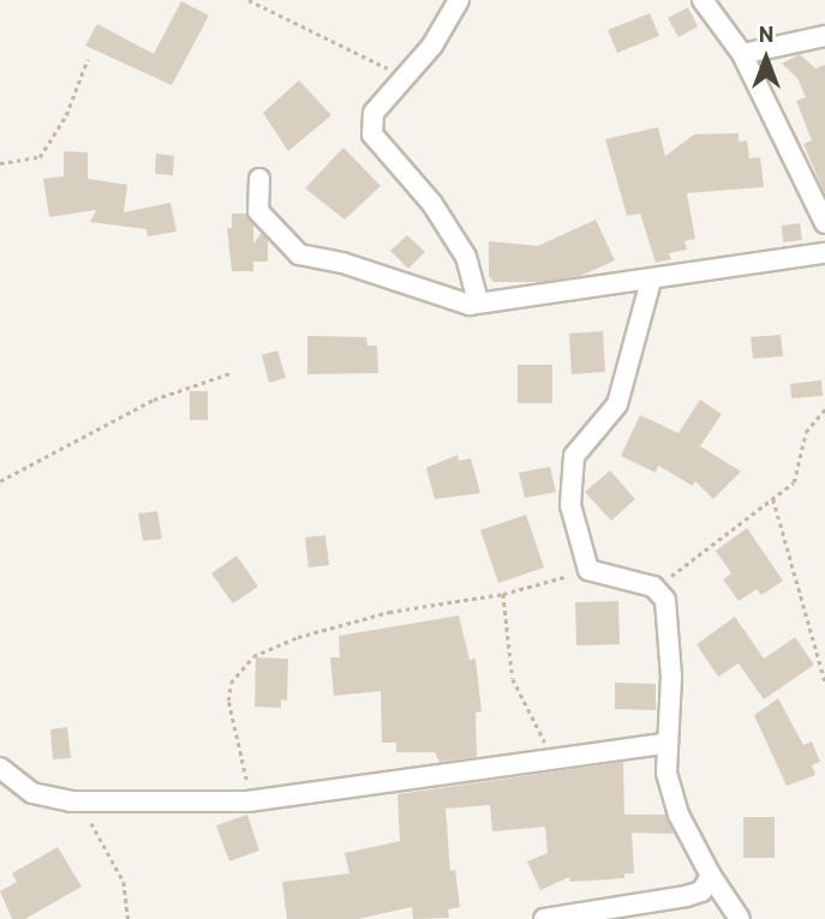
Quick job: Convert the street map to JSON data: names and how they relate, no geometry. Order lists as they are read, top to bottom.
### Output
{
  "north": "top"
}
